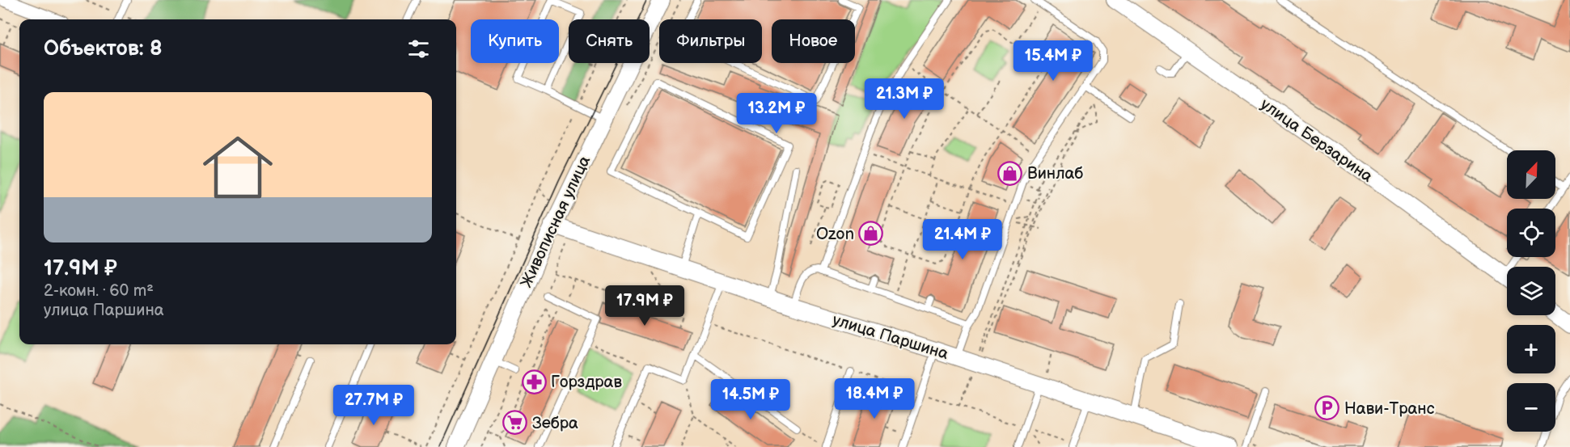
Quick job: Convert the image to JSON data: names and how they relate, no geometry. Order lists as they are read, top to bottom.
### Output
{
  "streets": {
    "street": ["улица Берзарина", "Живописная улица", "улица Паршина"]
  },
  "crossings": [
    ["Живописная улица", "улица Паршина"]
  ],
  "places": {
    "shop": ["Винлаб", "Ozon"],
    "pharmacy": ["Горздрав"],
    "parking": ["Нави-Транс"],
    "supermarket": ["Зебра"]
  },
  "north": "top right",
  "page": {
    "chip": [
      "Купить",
      "Снять",
      "Фильтры",
      "Новое"
    ],
    "heading": "Объектов: 8",
    "price": [
      "15.4M ₽",
      "21.3M ₽",
      "13.2M ₽",
      "21.4M ₽",
      "17.9M ₽",
      "18.4M ₽",
      "14.5M ₽",
      "27.7M ₽"
    ],
    "list": [
      {
        "name": "17.9M ₽",
        "note": "2-комн. · 60 m² · улица Паршина"
      }
    ],
    "map_buttons": ["+", "−"]
  }
}
